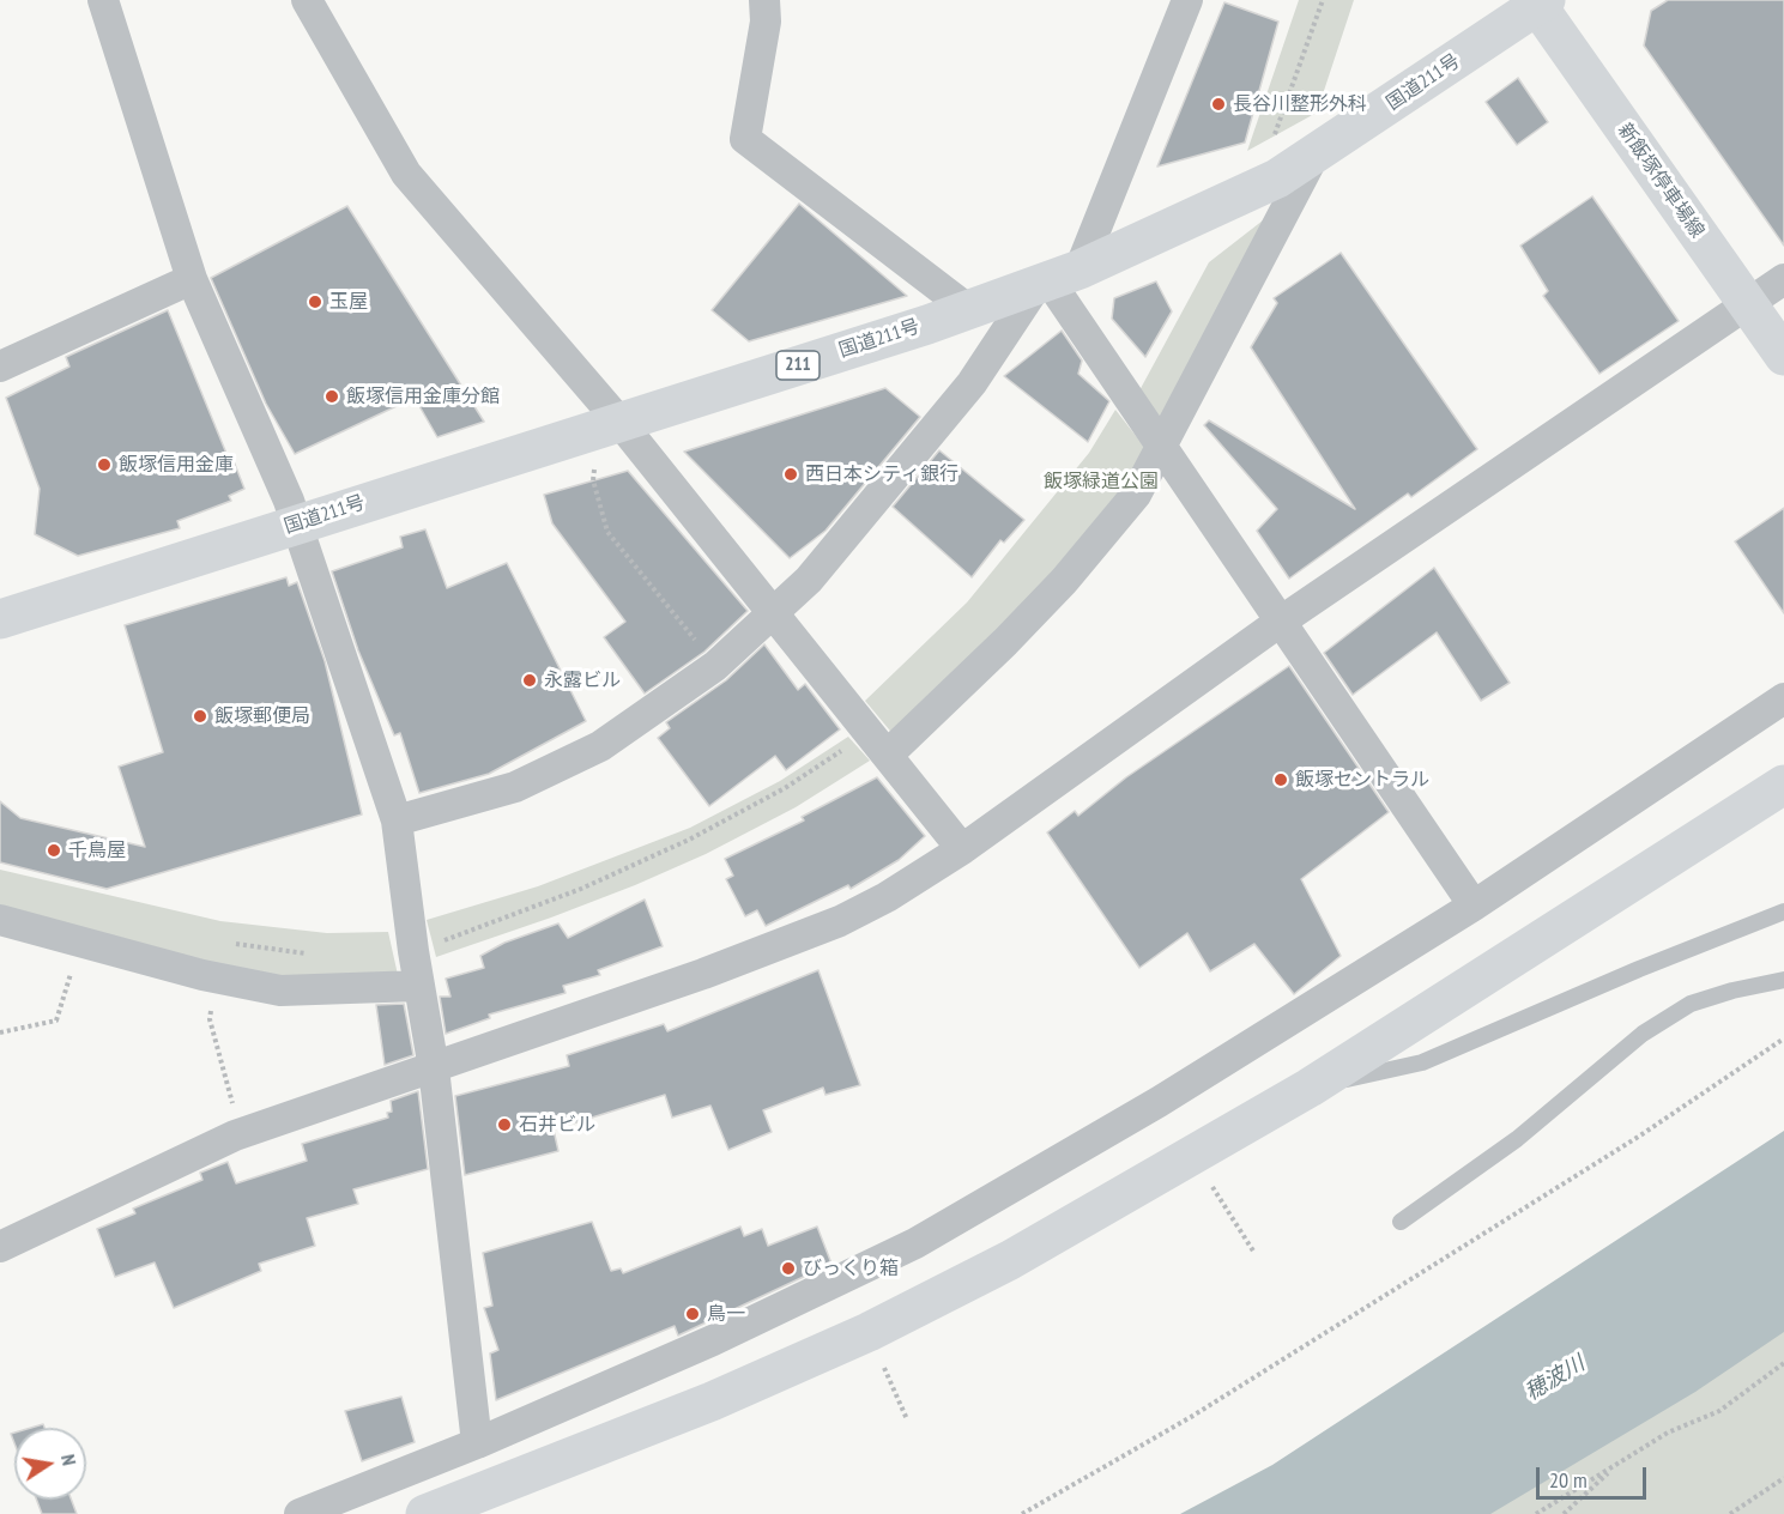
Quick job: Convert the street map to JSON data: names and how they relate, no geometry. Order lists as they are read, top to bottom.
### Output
{
  "streets": {
    "main road": ["国道211号", "新飯塚停車場線", "211"]
  },
  "crossings": [
    ["国道211号", "新飯塚停車場線"]
  ],
  "water": ["穂波川"],
  "parks": ["飯塚緑道公園"],
  "places": [
    "長谷川整形外科",
    "玉屋",
    "飯塚信用金庫分館",
    "飯塚信用金庫",
    "西日本シティ銀行",
    "永露ビル",
    "飯塚郵便局",
    "飯塚セントラル",
    "千鳥屋",
    "石井ビル",
    "びっくり箱",
    "鳥一"
  ],
  "scale_bar": "20 m",
  "north": "right"
}
